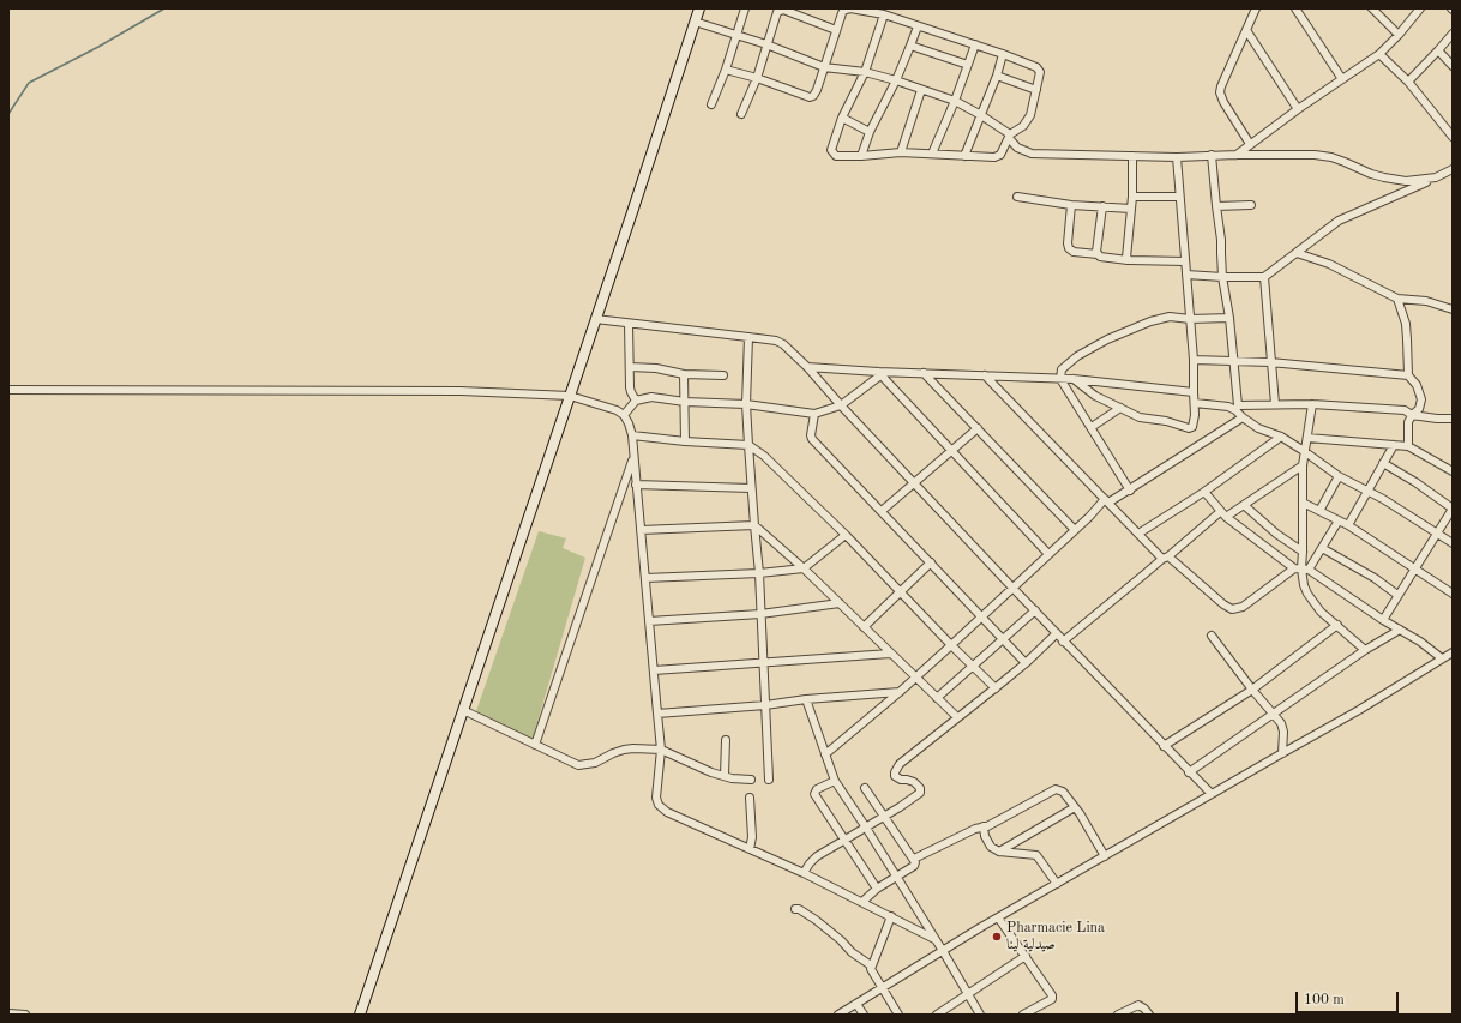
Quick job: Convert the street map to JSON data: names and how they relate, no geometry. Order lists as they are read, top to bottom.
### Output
{
  "places": ["Pharmacie Lina صيدلية لينا"],
  "scale_bar": "100 m"
}
